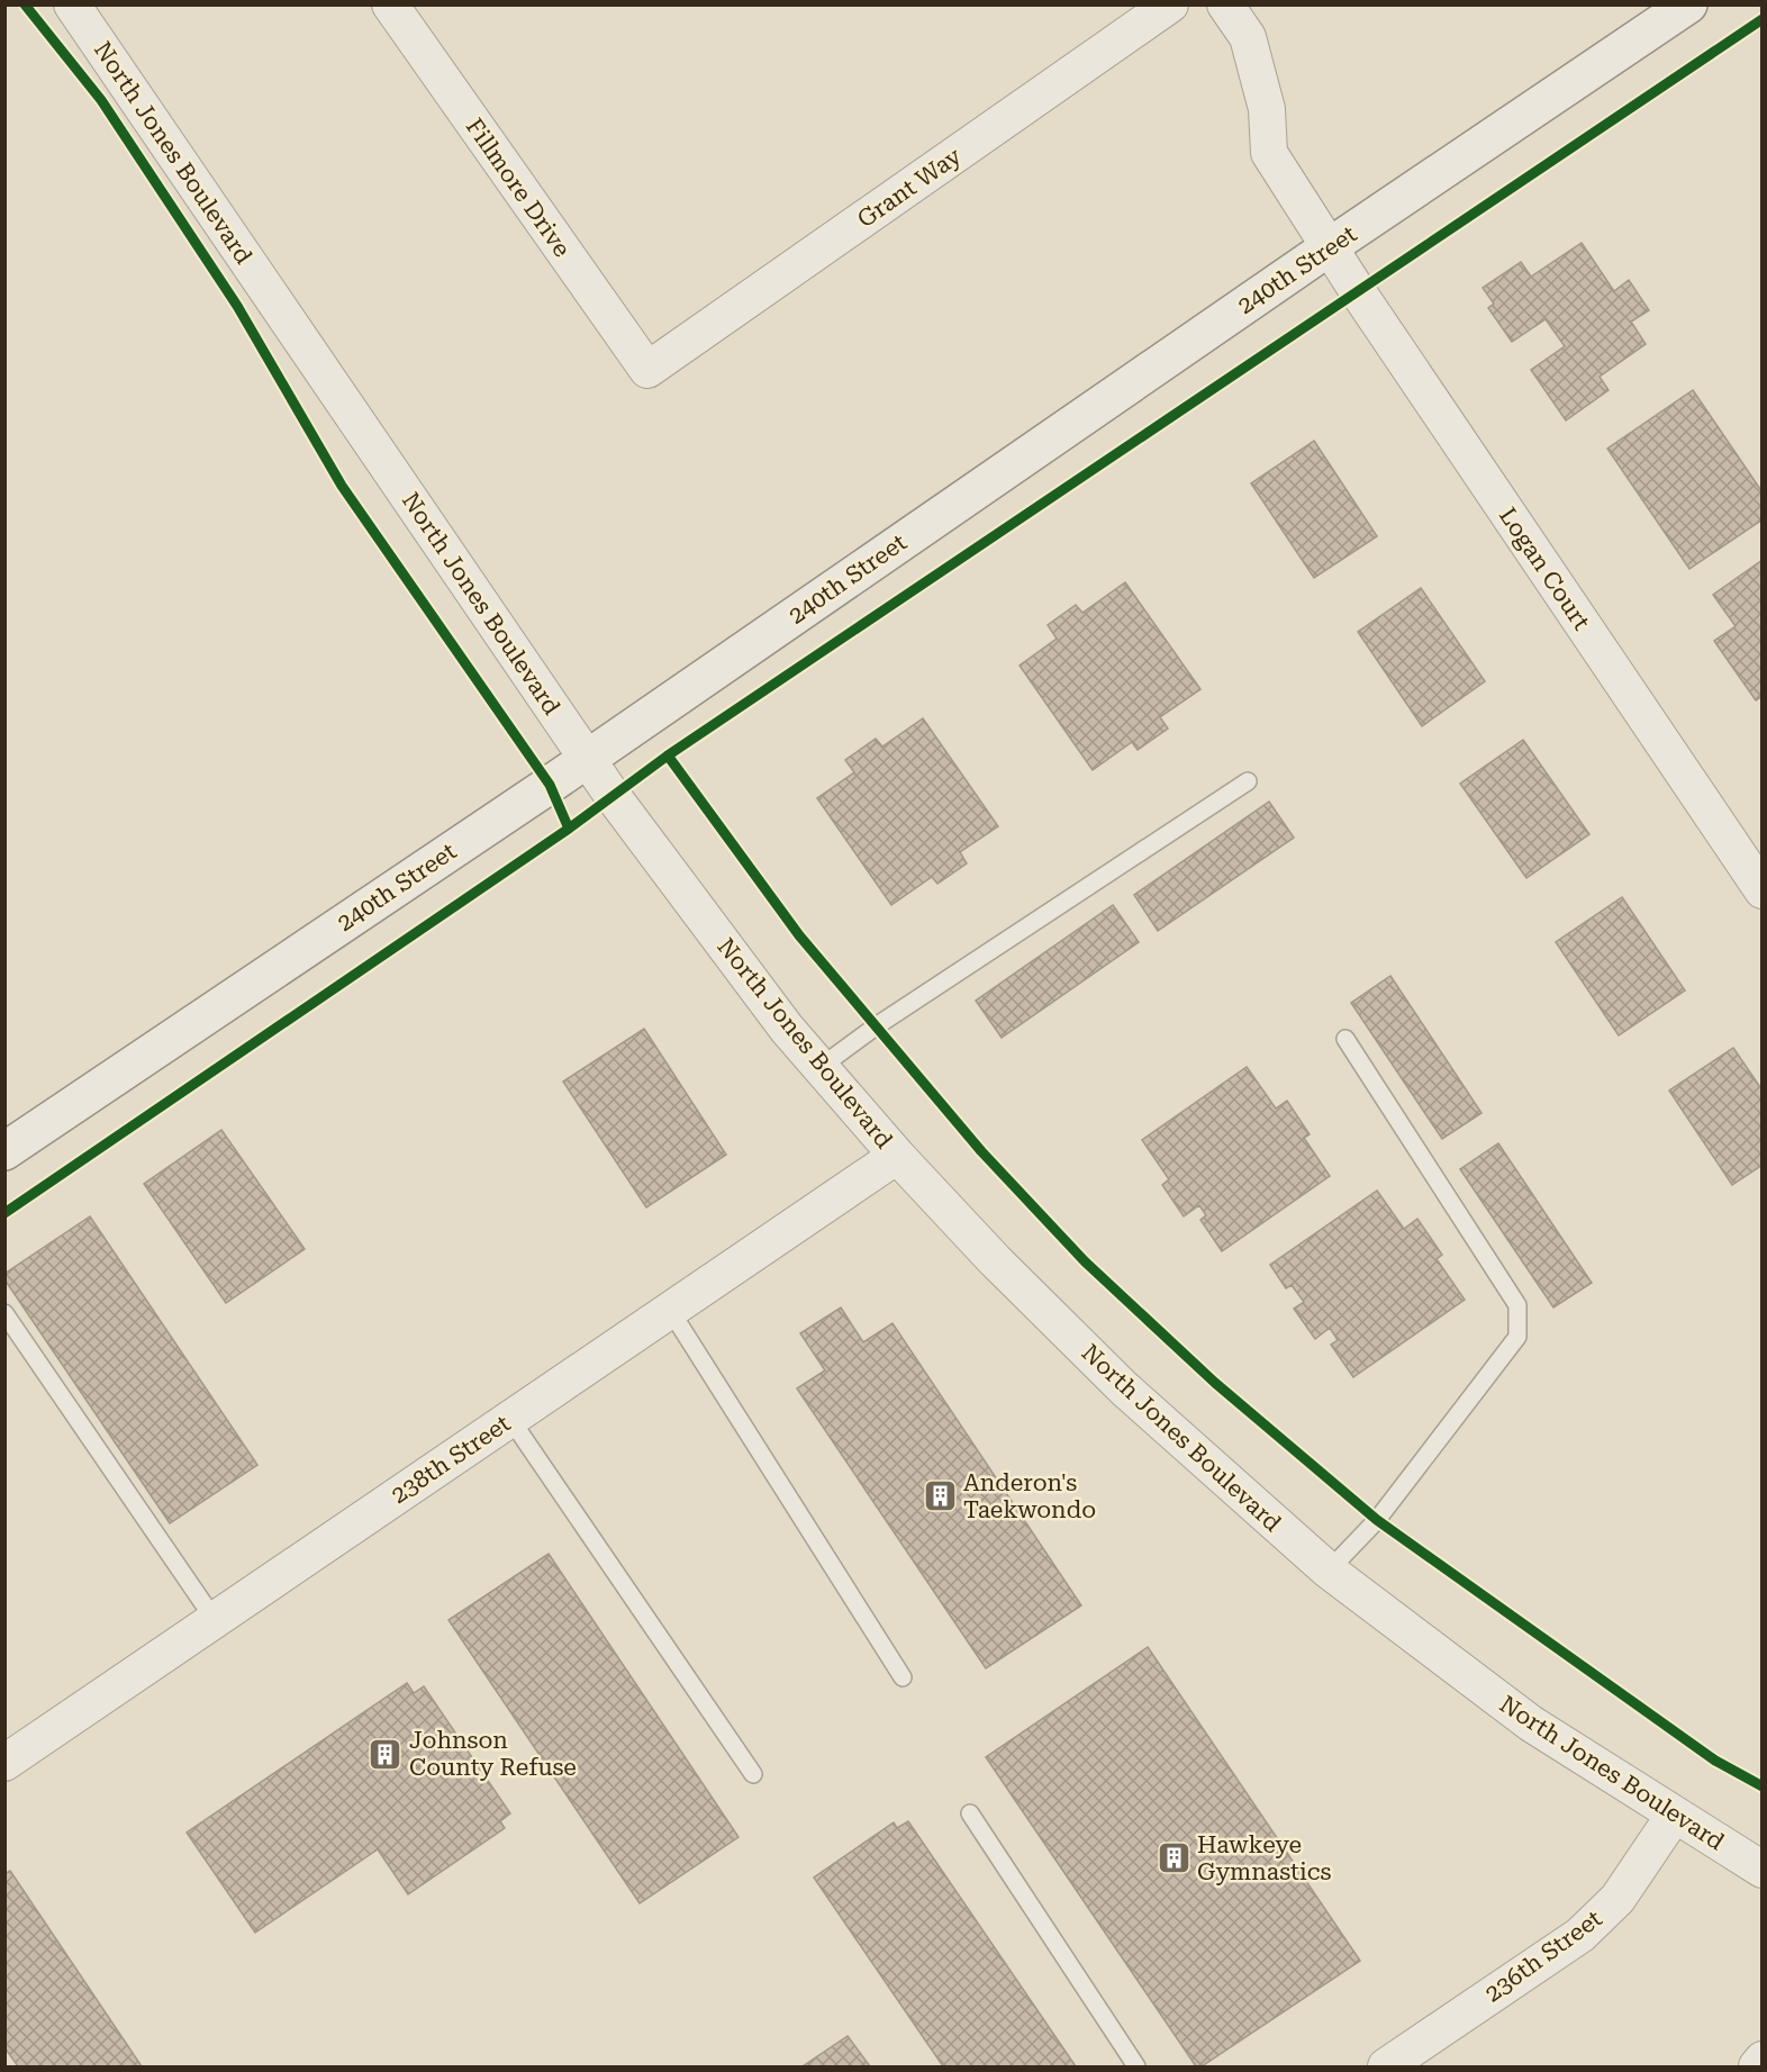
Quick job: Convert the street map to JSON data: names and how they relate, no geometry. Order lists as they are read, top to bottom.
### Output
{
  "streets": {
    "street": [
      "North Jones Boulevard",
      "Fillmore Drive",
      "Grant Way",
      "240th Street",
      "Logan Court",
      "238th Street",
      "236th Street"
    ]
  },
  "crossings": [
    ["North Jones Boulevard", "240th Street"],
    ["North Jones Boulevard", "238th Street"],
    ["North Jones Boulevard", "236th Street"],
    ["Fillmore Drive", "Grant Way"],
    ["240th Street", "Logan Court"]
  ],
  "places": {
    "building": ["Anderon's Taekwondo", "Johnson County Refuse", "Hawkeye Gymnastics"]
  }
}
